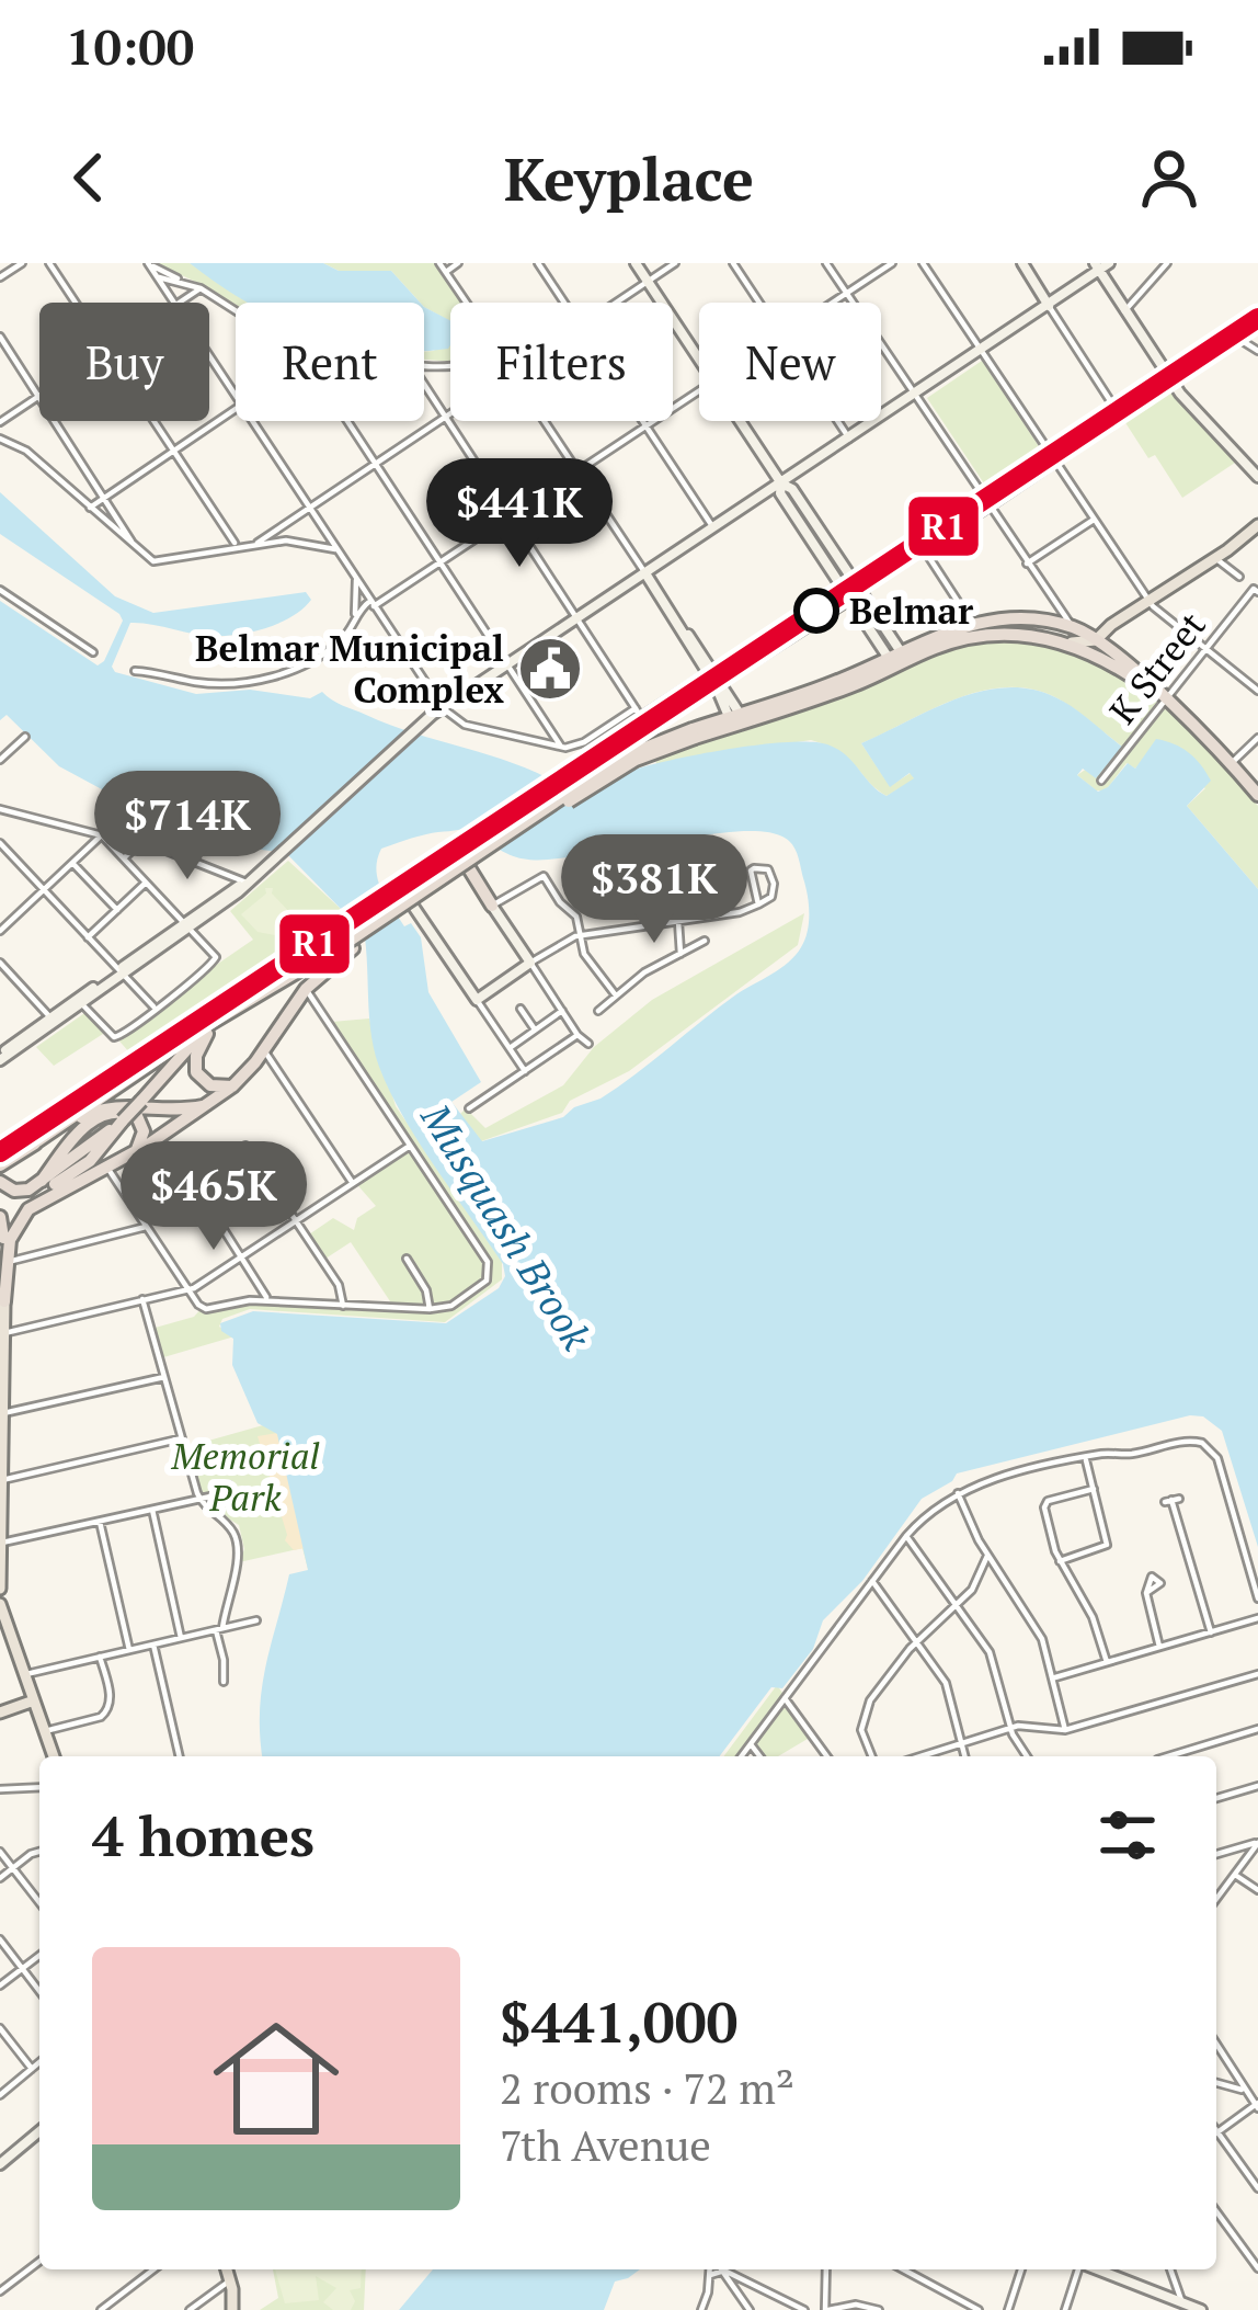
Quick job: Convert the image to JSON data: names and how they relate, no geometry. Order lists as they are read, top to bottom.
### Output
{
  "streets": {
    "street": ["K Street"]
  },
  "water": ["Musquash Brook"],
  "parks": ["Memorial Park"],
  "places": {
    "other": ["Belmar"],
    "public building": ["Belmar Municipal Complex"]
  },
  "lines": ["transit line R1"],
  "page": {
    "status": "10:00",
    "header": "Keyplace",
    "chip": [
      "Buy",
      "Rent",
      "Filters",
      "New"
    ],
    "price": [
      "$441K",
      "$714K",
      "$381K",
      "$465K"
    ],
    "heading": "4 homes",
    "list": [
      {
        "name": "$441,000",
        "note": "2 rooms · 72 m² · 7th Avenue"
      }
    ]
  }
}
